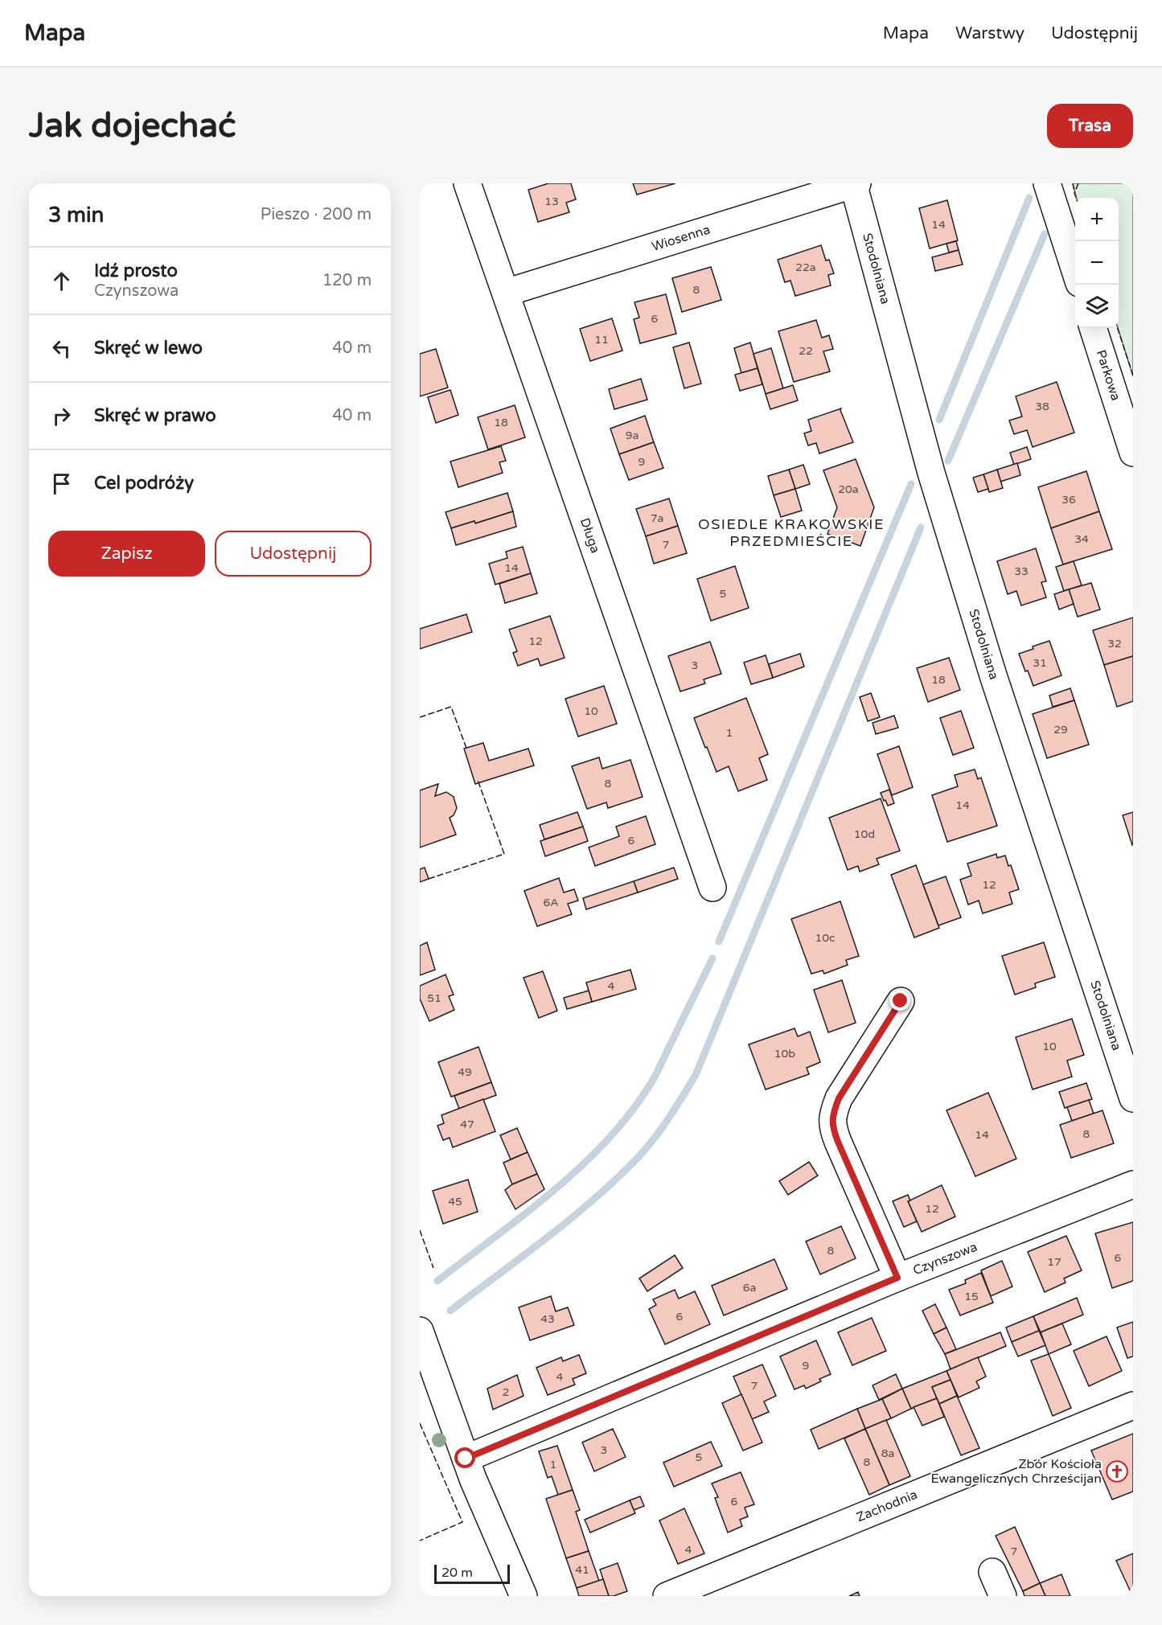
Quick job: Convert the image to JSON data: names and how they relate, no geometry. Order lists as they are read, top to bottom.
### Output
{
  "streets": {
    "street": [
      "Wiosenna",
      "Stodolniana",
      "Parkowa",
      "Długa",
      "Czynszowa",
      "Zachodnia"
    ]
  },
  "crossings": [
    ["Wiosenna", "Stodolniana"],
    ["Wiosenna", "Długa"]
  ],
  "districts": ["OSIEDLE KRAKOWSKIE PRZEDMIEŚCIE"],
  "places": {
    "church": ["Zbór Kościoła Ewangelicznych Chrześcijan"]
  },
  "house_numbers": [
    "13",
    "14",
    "22a",
    "8",
    "6",
    "11",
    "22",
    "38",
    "18",
    "9a",
    "9",
    "20a",
    "36",
    "7a",
    "34",
    "7",
    "14",
    "33",
    "5",
    "12",
    "32",
    "31",
    "3",
    "18",
    "10",
    "29",
    "1",
    "8",
    "14",
    "10d",
    "6",
    "12",
    "6A",
    "10c",
    "4",
    "51",
    "10",
    "10b",
    "49",
    "47",
    "8",
    "14",
    "45",
    "12",
    "8",
    "6",
    "17",
    "6a",
    "15",
    "6",
    "43",
    "9",
    "4",
    "7",
    "2",
    "3",
    "8a",
    "5",
    "8",
    "1",
    "6",
    "4",
    "7",
    "41"
  ],
  "scale_bar": "20 m",
  "page": {
    "header": "Mapa",
    "nav": ["Mapa", "Warstwy", "Udostępnij"],
    "buttons": [
      "Trasa",
      ["Zapisz", "Udostępnij"]
    ],
    "title": "Jak dojechać",
    "heading": ["3 min", "Pieszo · 200 m"],
    "map_buttons": ["+", "−"],
    "list": [
      ["Idź prosto", "Czynszowa", "120 m"],
      ["Skręć w lewo", "40 m"],
      ["Skręć w prawo", "40 m"],
      "Cel podróży"
    ],
    "scale": "20 m"
  }
}
